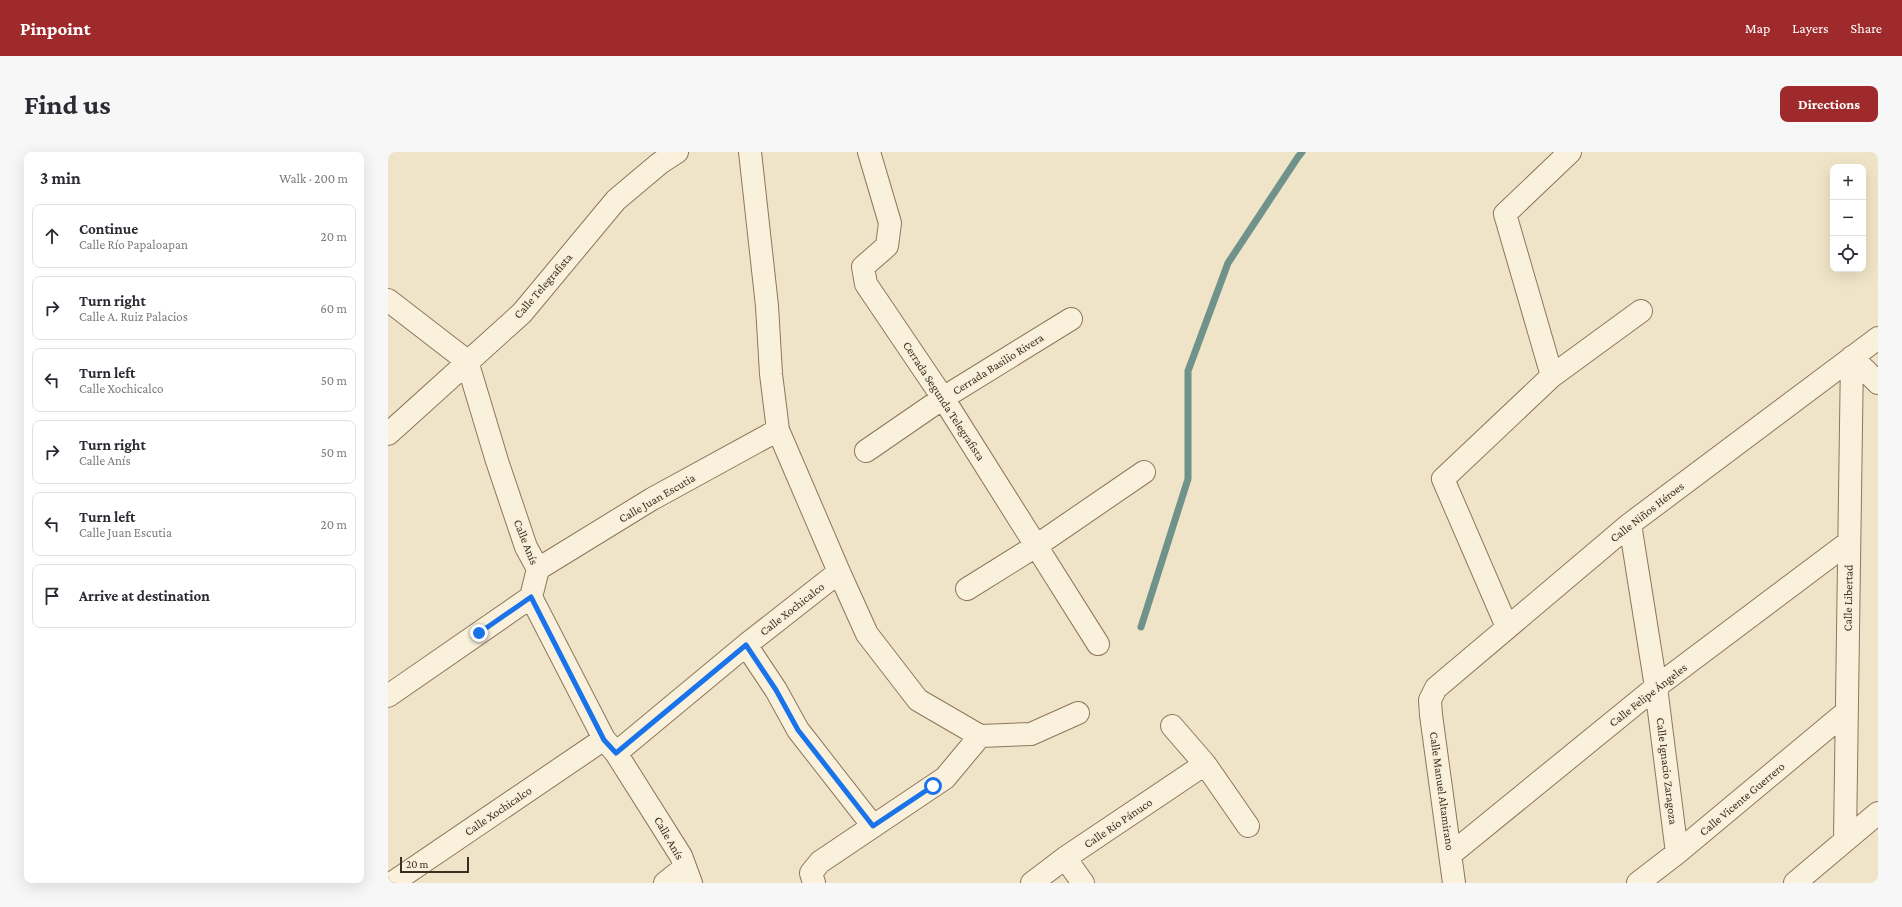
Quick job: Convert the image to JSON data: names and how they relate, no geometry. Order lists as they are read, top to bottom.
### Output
{
  "streets": {
    "street": [
      "Calle Telegrafista",
      "Cerrada Basilio Rivera",
      "Cerrada Segunda Telegrafista",
      "Calle Juan Escutia",
      "Calle Niños Héroes",
      "Calle Anís",
      "Calle Libertad",
      "Calle Xochicalco",
      "Calle Felipe Ángeles",
      "Calle Ignacio Zaragoza",
      "Calle Manuel Altamirano",
      "Calle Vicente Guerrero",
      "Calle Río Pánuco"
    ]
  },
  "crossings": [
    ["Calle Telegrafista", "Calle Anís"],
    ["Cerrada Basilio Rivera", "Cerrada Segunda Telegrafista"],
    ["Calle Juan Escutia", "Calle Anís"],
    ["Calle Niños Héroes", "Calle Libertad"],
    ["Calle Niños Héroes", "Calle Ignacio Zaragoza"],
    ["Calle Niños Héroes", "Calle Manuel Altamirano"],
    ["Calle Anís", "Calle Xochicalco"],
    ["Calle Libertad", "Calle Felipe Ángeles"],
    ["Calle Libertad", "Calle Vicente Guerrero"],
    ["Calle Felipe Ángeles", "Calle Ignacio Zaragoza"],
    ["Calle Felipe Ángeles", "Calle Manuel Altamirano"],
    ["Calle Ignacio Zaragoza", "Calle Vicente Guerrero"]
  ],
  "scale_bar": "20 m",
  "page": {
    "header": "Pinpoint",
    "nav": ["Map", "Layers", "Share"],
    "buttons": "Directions",
    "title": "Find us",
    "heading": ["3 min", "Walk · 200 m"],
    "map_buttons": ["+", "−"],
    "list": [
      ["Continue", "Calle Río Papaloapan", "20 m"],
      ["Turn right", "Calle A. Ruiz Palacios", "60 m"],
      ["Turn left", "Calle Xochicalco", "50 m"],
      ["Turn right", "Calle Anís", "50 m"],
      ["Turn left", "Calle Juan Escutia", "20 m"],
      "Arrive at destination"
    ],
    "scale": "20 m"
  }
}
